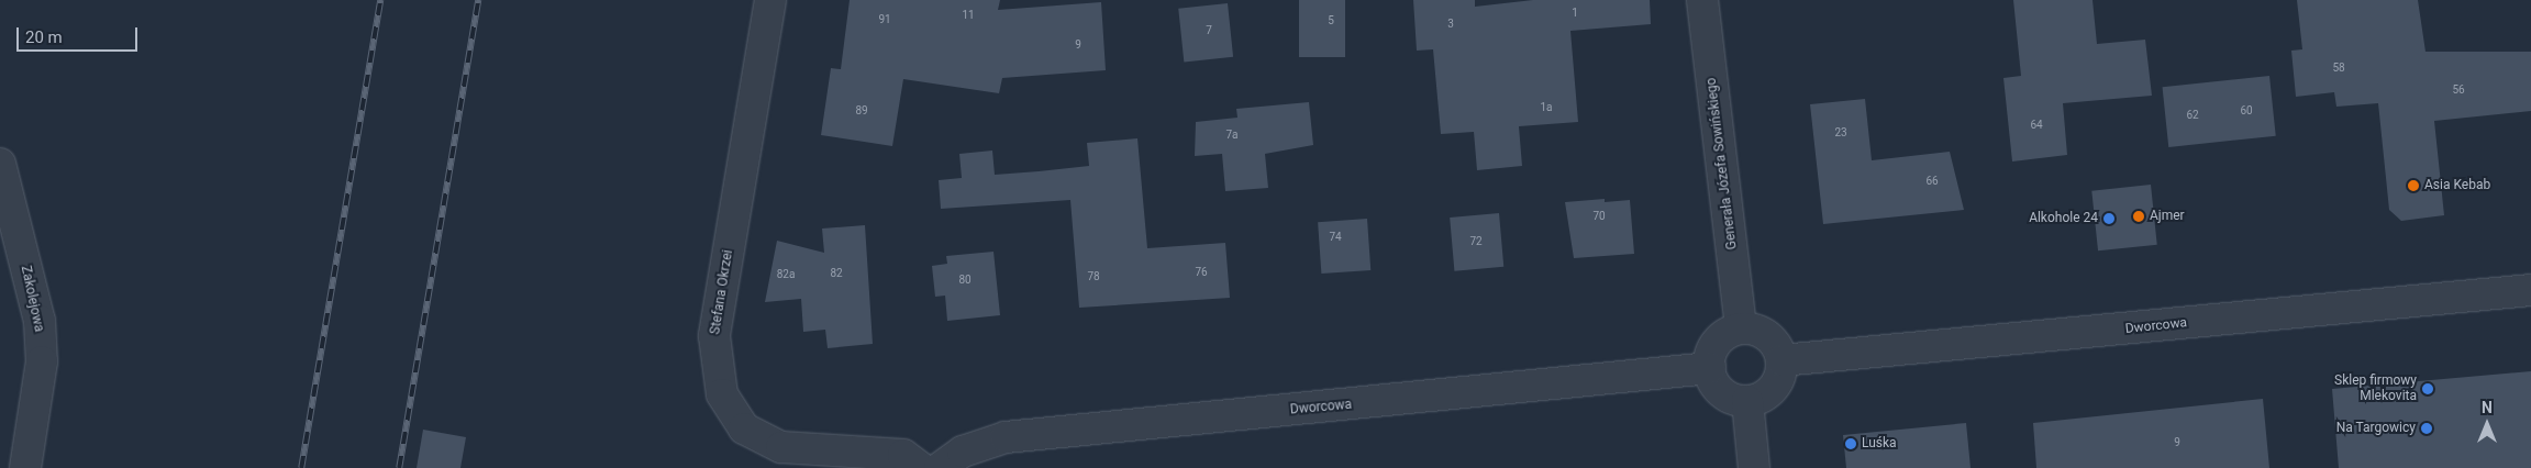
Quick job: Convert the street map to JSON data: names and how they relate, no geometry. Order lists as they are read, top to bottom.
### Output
{
  "streets": {
    "street": [
      "Generała Józefa Sowińskiego",
      "Stefana Okrzei",
      "Zakolejowa",
      "Dworcowa"
    ]
  },
  "crossings": [
    ["Generała Józefa Sowińskiego", "Dworcowa"]
  ],
  "places": [
    "Asia Kebab",
    "Ajmer",
    "Alkohole 24",
    "Sklep firmowy Mlekovita",
    "Na Targowicy",
    "Luśka"
  ],
  "house_numbers": [
    "1",
    "11",
    "91",
    "5",
    "3",
    "7",
    "9",
    "58",
    "56",
    "1a",
    "89",
    "60",
    "62",
    "64",
    "23",
    "7a",
    "66",
    "70",
    "74",
    "72",
    "76",
    "82",
    "82a",
    "78",
    "80",
    "9"
  ],
  "scale_bar": "20 m",
  "north": "top"
}
